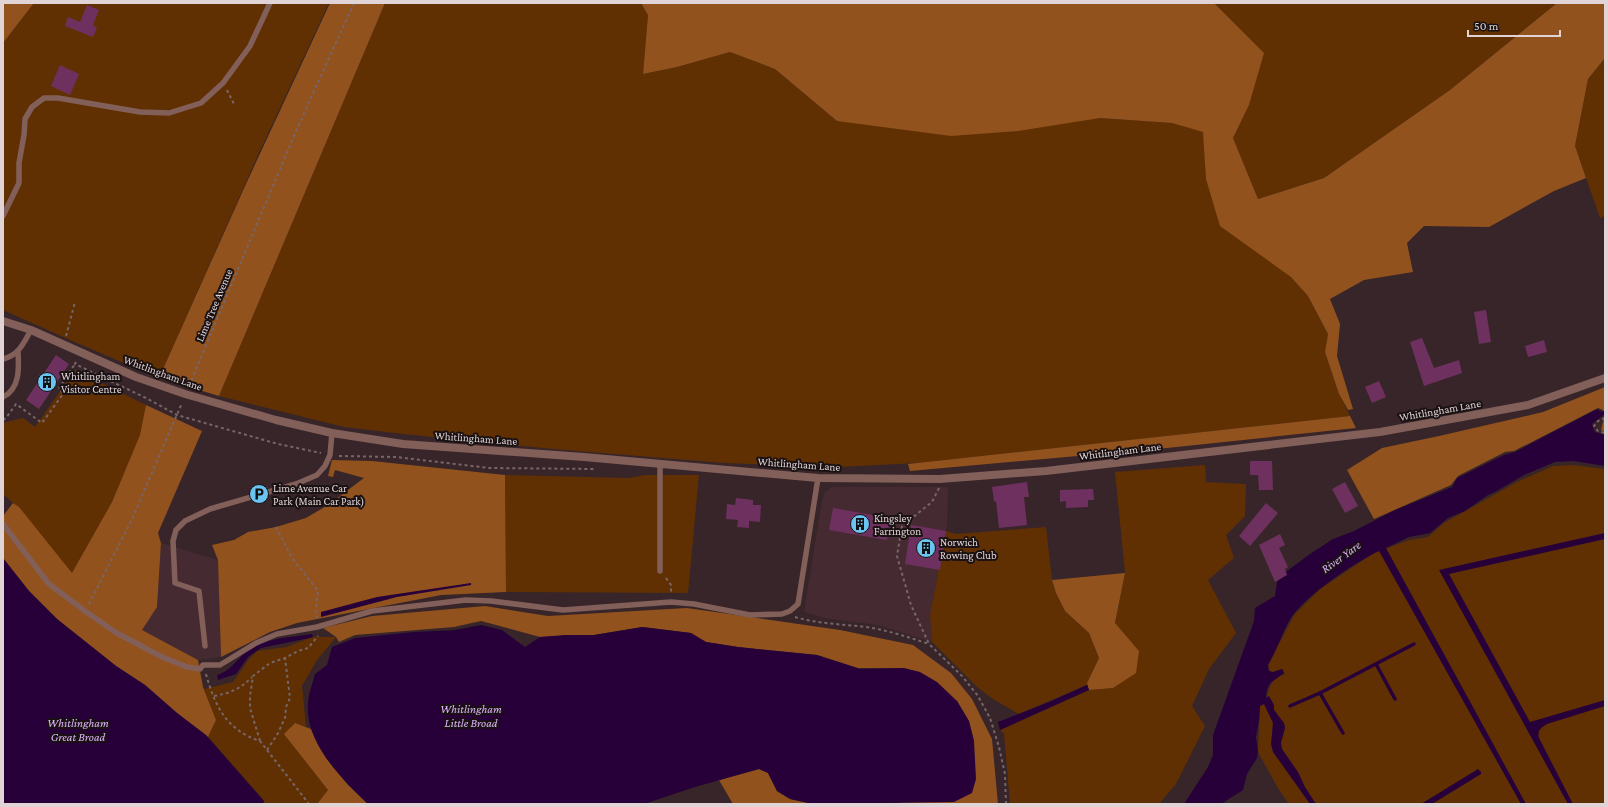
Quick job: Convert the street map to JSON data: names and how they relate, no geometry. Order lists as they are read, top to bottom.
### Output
{
  "streets": {
    "street": ["Whitlingham Lane"],
    "path": ["Lime Tree Avenue"]
  },
  "crossings": [
    ["Lime Tree Avenue", "Whitlingham Lane"]
  ],
  "water": ["River Yare", "Whitlingham Little Broad", "Whitlingham Great Broad"],
  "places": {
    "building": ["Whitlingham Visitor Centre", "Kingsley Farrington", "Norwich Rowing Club"],
    "parking": ["Lime Avenue Car Park (Main Car Park)"]
  },
  "scale_bar": "50 m"
}
